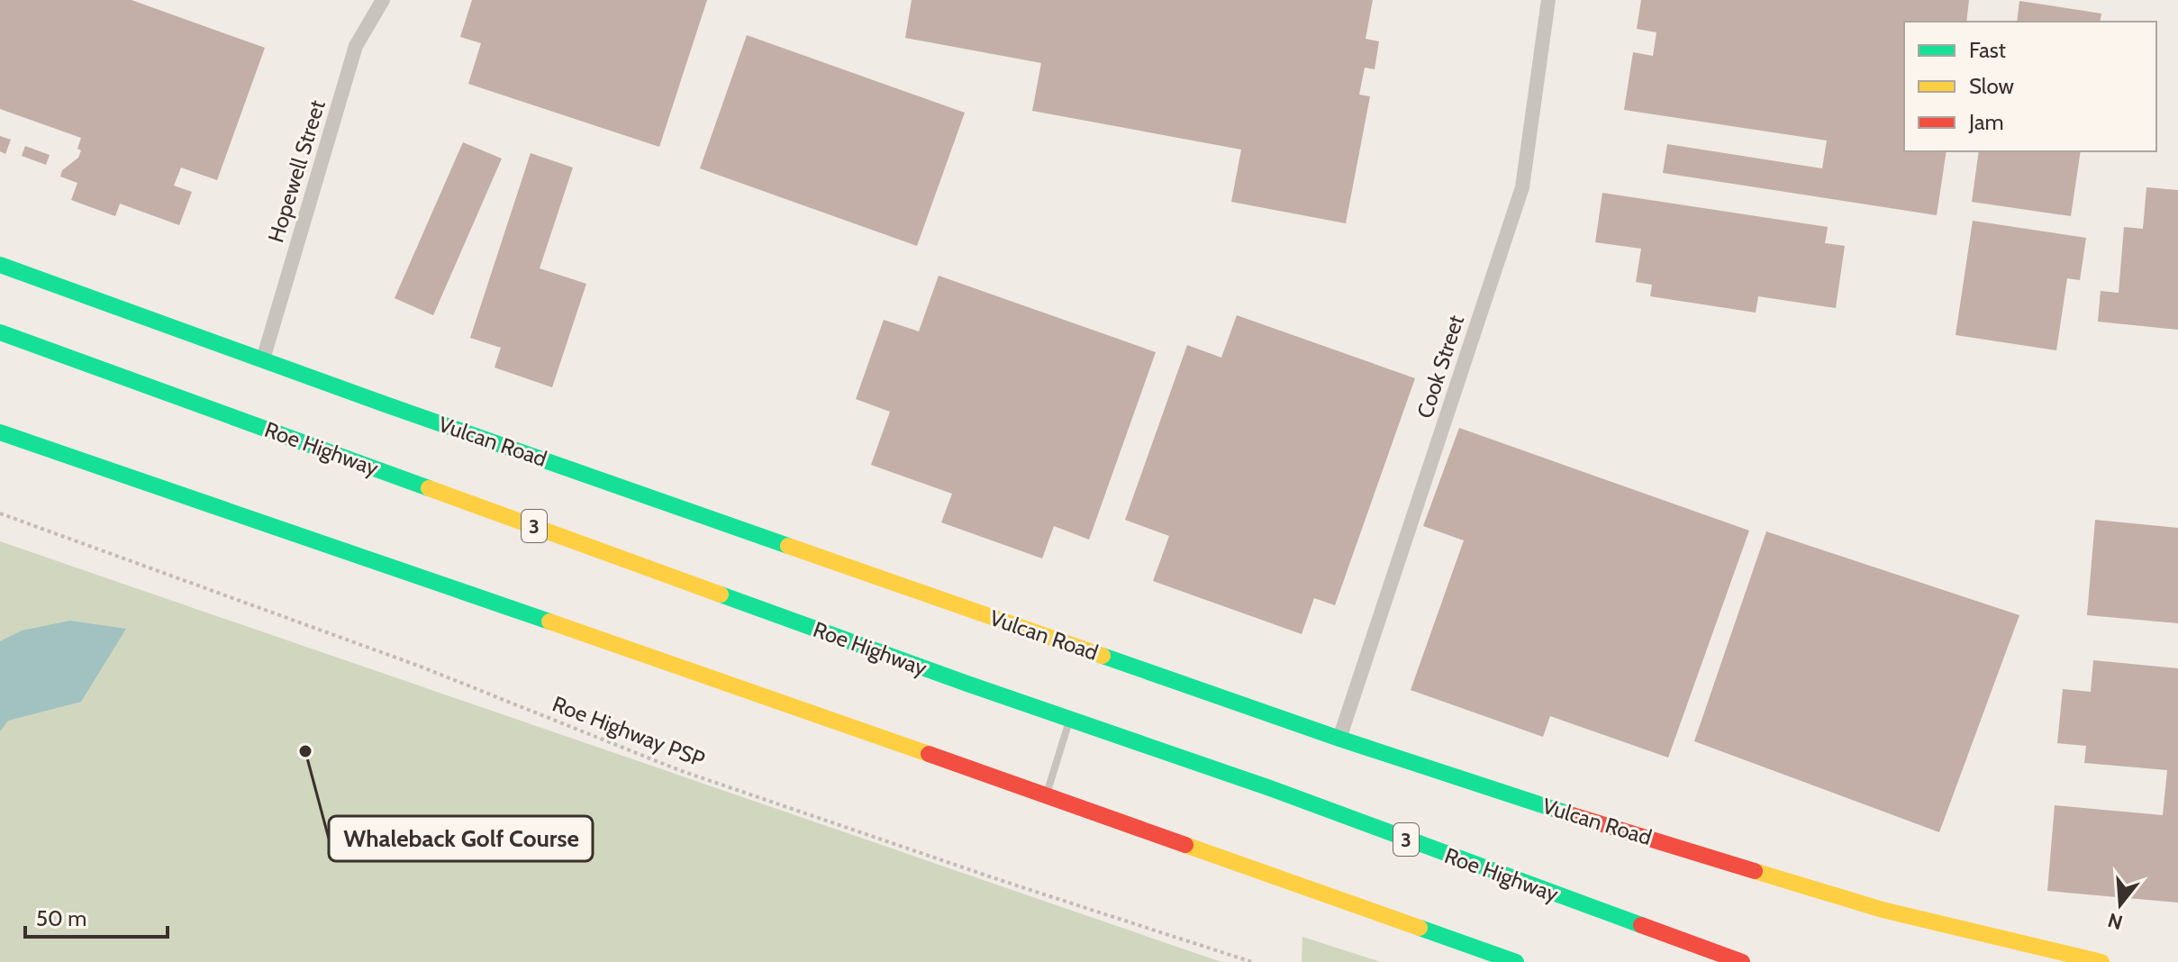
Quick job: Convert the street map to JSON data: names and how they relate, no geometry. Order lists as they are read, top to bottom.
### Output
{
  "streets": {
    "main road": ["Vulcan Road", "Roe Highway", "3"],
    "street": ["Hopewell Street", "Cook Street"],
    "path": ["Roe Highway PSP"]
  },
  "crossings": [
    ["Hopewell Street", "Vulcan Road"],
    ["Cook Street", "Vulcan Road"]
  ],
  "places": ["Whaleback Golf Course"],
  "legend": ["Fast", "Slow", "Jam"],
  "scale_bar": "50 m",
  "north": "bottom"
}
